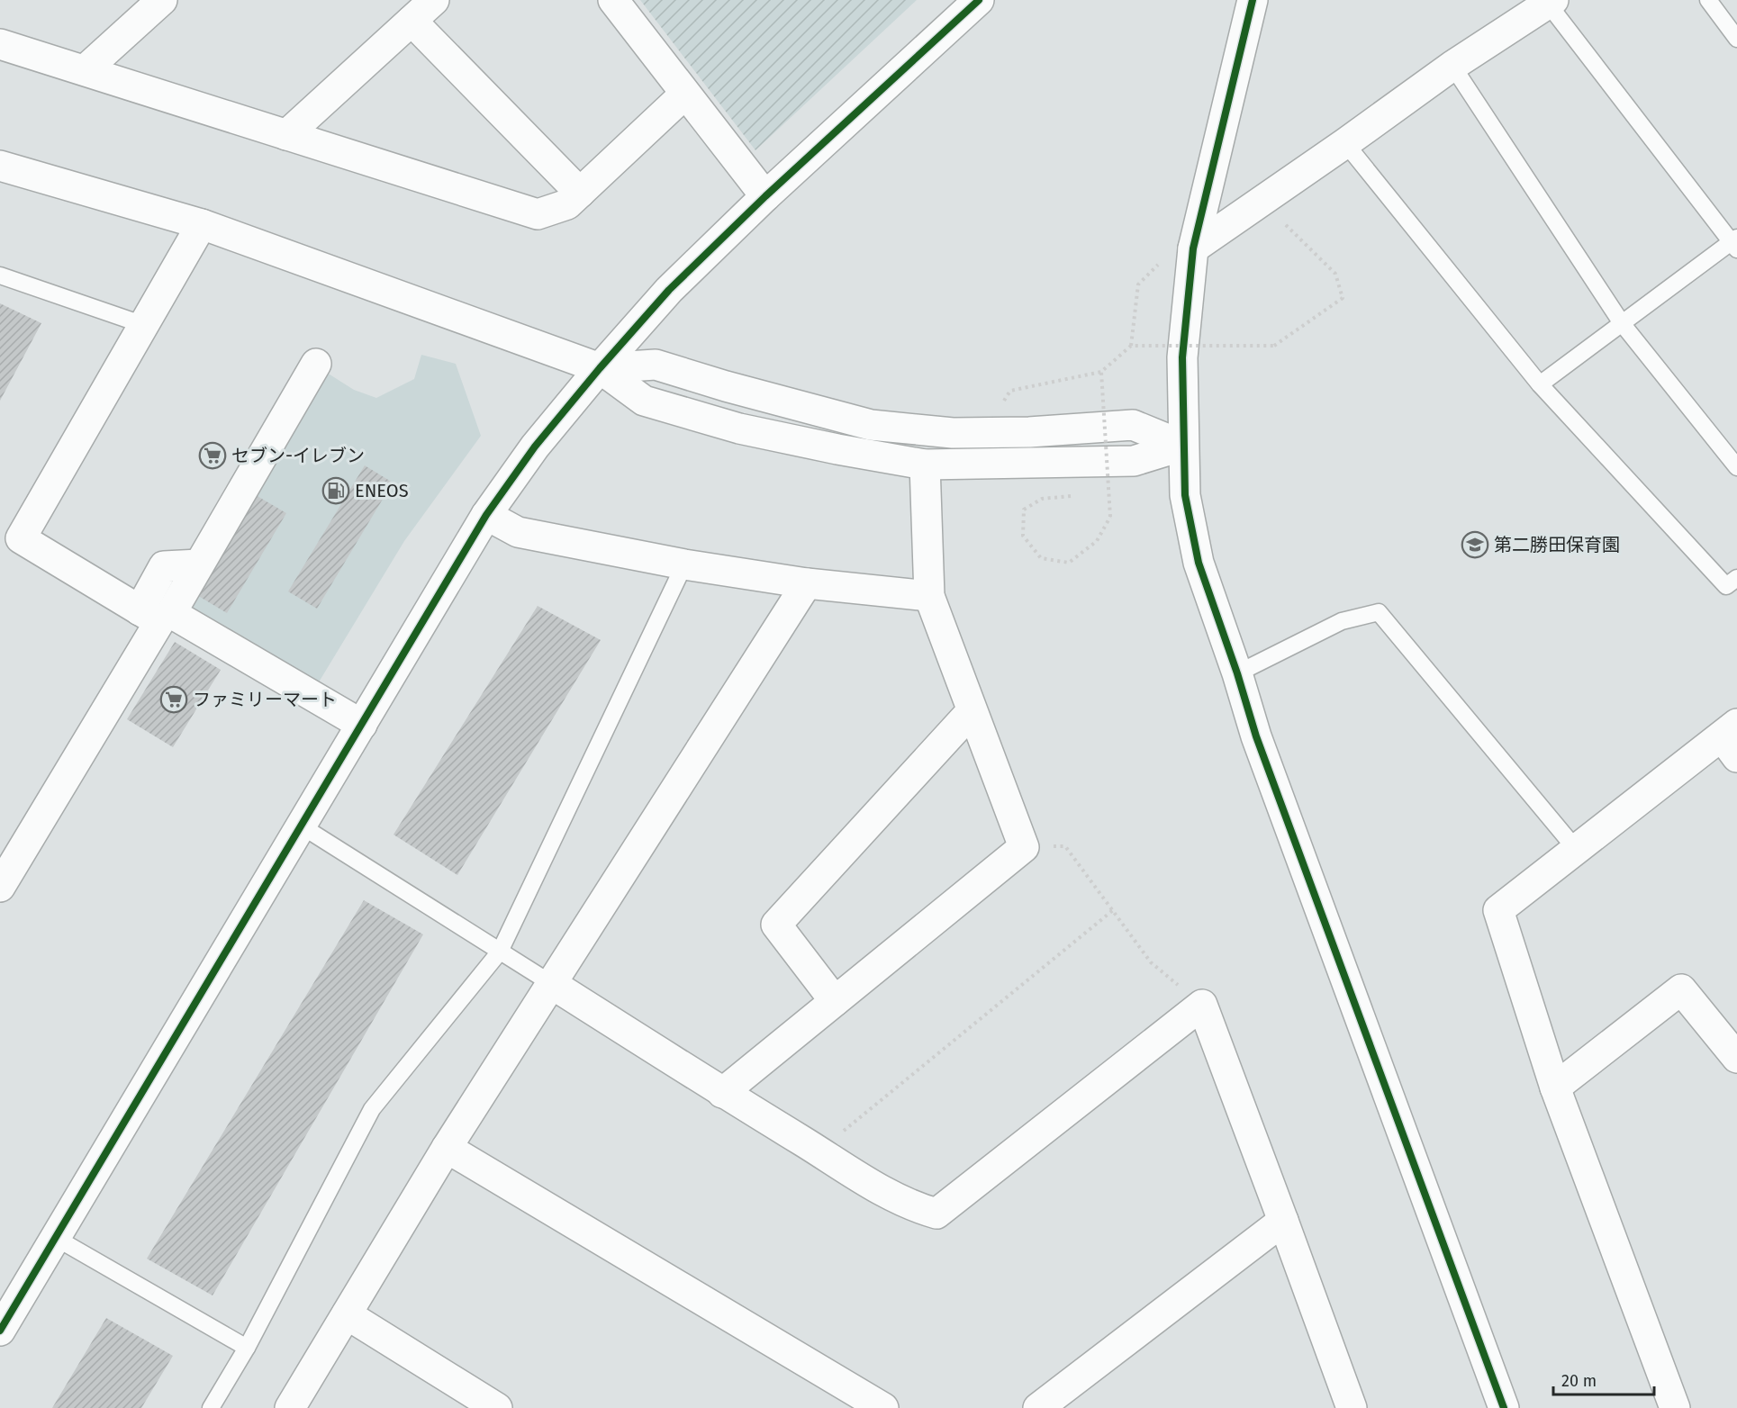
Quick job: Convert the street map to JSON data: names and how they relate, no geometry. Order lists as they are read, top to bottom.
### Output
{
  "places": {
    "supermarket": ["セブン-イレブン", "ファミリーマート"],
    "fuel station": ["ENEOS"],
    "school or university": ["第二勝田保育園"]
  },
  "scale_bar": "20 m"
}
